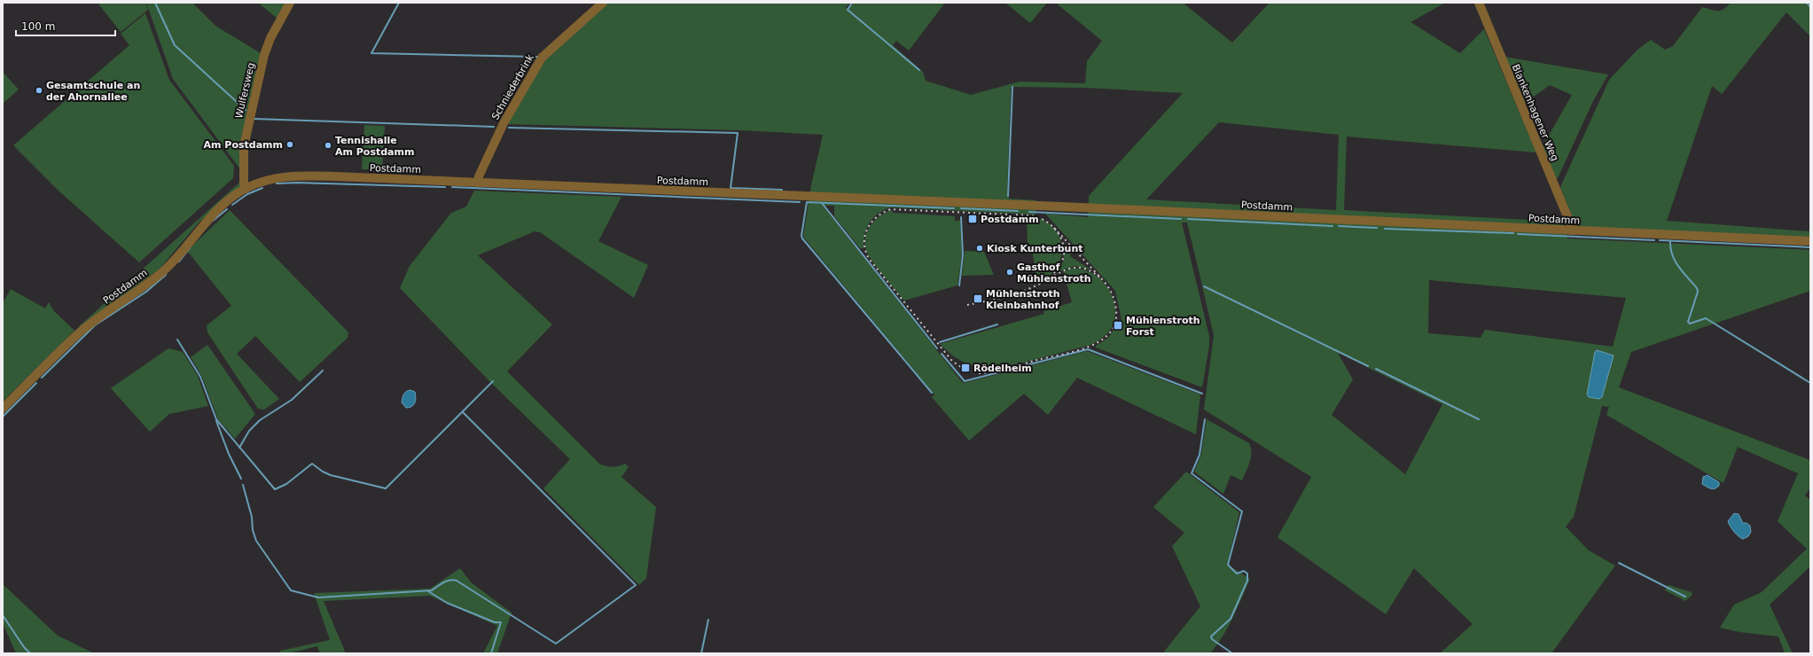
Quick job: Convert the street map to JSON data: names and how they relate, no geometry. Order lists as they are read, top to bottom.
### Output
{
  "streets": {
    "street": [
      "Schniederbrink",
      "Wulfersweg",
      "Blankenhagener Weg",
      "Postdamm"
    ]
  },
  "crossings": [
    ["Schniederbrink", "Postdamm"],
    ["Wulfersweg", "Postdamm"],
    ["Blankenhagener Weg", "Postdamm"]
  ],
  "places": {
    "other": [
      "Gesamtschule an der Ahornallee",
      "Am Postdamm",
      "Tennishalle Am Postdamm",
      "Kiosk Kunterbunt",
      "Gasthof Mühlenstroth"
    ],
    "transit": [
      "Postdamm",
      "Mühlenstroth Kleinbahnhof",
      "Mühlenstroth Forst",
      "Rödelheim"
    ]
  },
  "scale_bar": "100 m"
}
